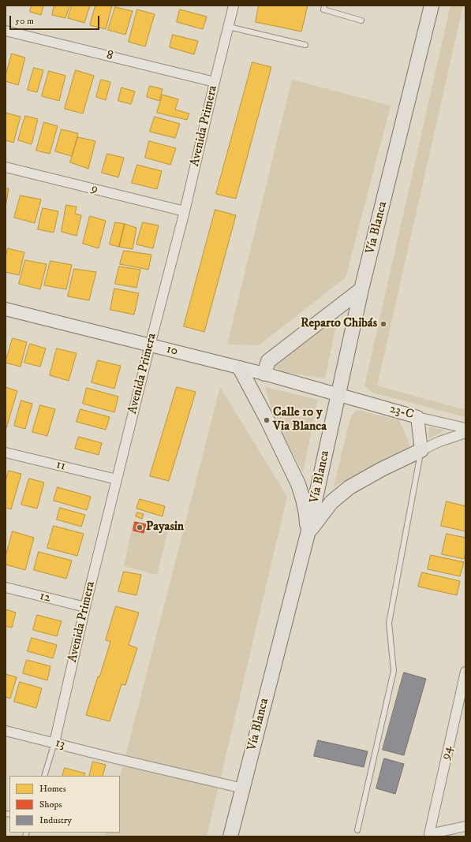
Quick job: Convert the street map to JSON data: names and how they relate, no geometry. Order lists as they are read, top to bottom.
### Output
{
  "streets": {
    "main road": ["Vía Blanca"],
    "street": [
      "8",
      "Avenida Primera",
      "9",
      "10",
      "23-C",
      "11",
      "12",
      "13",
      "94"
    ]
  },
  "crossings": [
    ["8", "Avenida Primera"],
    ["Avenida Primera", "9"],
    ["Avenida Primera", "10"],
    ["Avenida Primera", "11"],
    ["Avenida Primera", "12"],
    ["Avenida Primera", "13"],
    ["Vía Blanca", "10"],
    ["Vía Blanca", "23-C"],
    ["Vía Blanca", "13"],
    ["10", "23-C"]
  ],
  "places": ["Reparto Chibás", "Calle 10 y Via Blanca", "Payasin"],
  "legend": ["Homes", "Shops", "Industry"],
  "scale_bar": "50 m"
}
